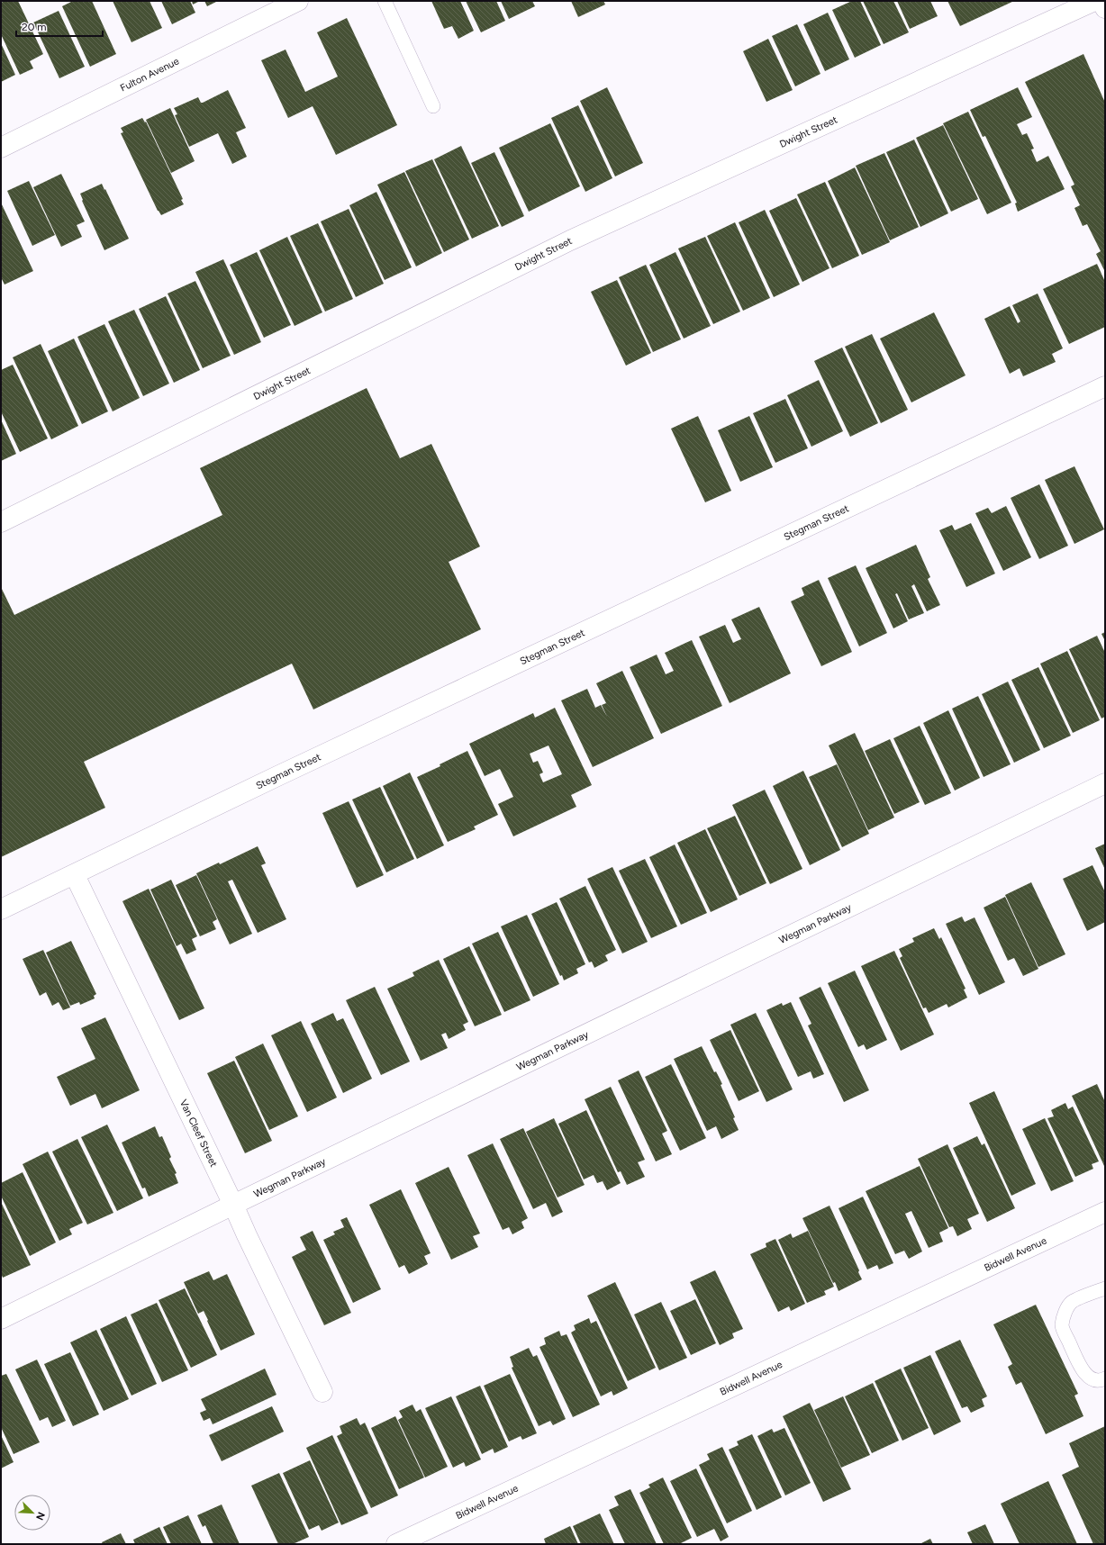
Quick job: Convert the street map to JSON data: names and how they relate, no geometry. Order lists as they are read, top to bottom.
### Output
{
  "streets": {
    "street": [
      "Fulton Avenue",
      "Dwight Street",
      "Stegman Street",
      "Wegman Parkway",
      "Van Cleef Street",
      "Bidwell Avenue"
    ]
  },
  "crossings": [
    ["Stegman Street", "Van Cleef Street"],
    ["Wegman Parkway", "Van Cleef Street"]
  ],
  "scale_bar": "20 m",
  "north": "bottom right"
}
